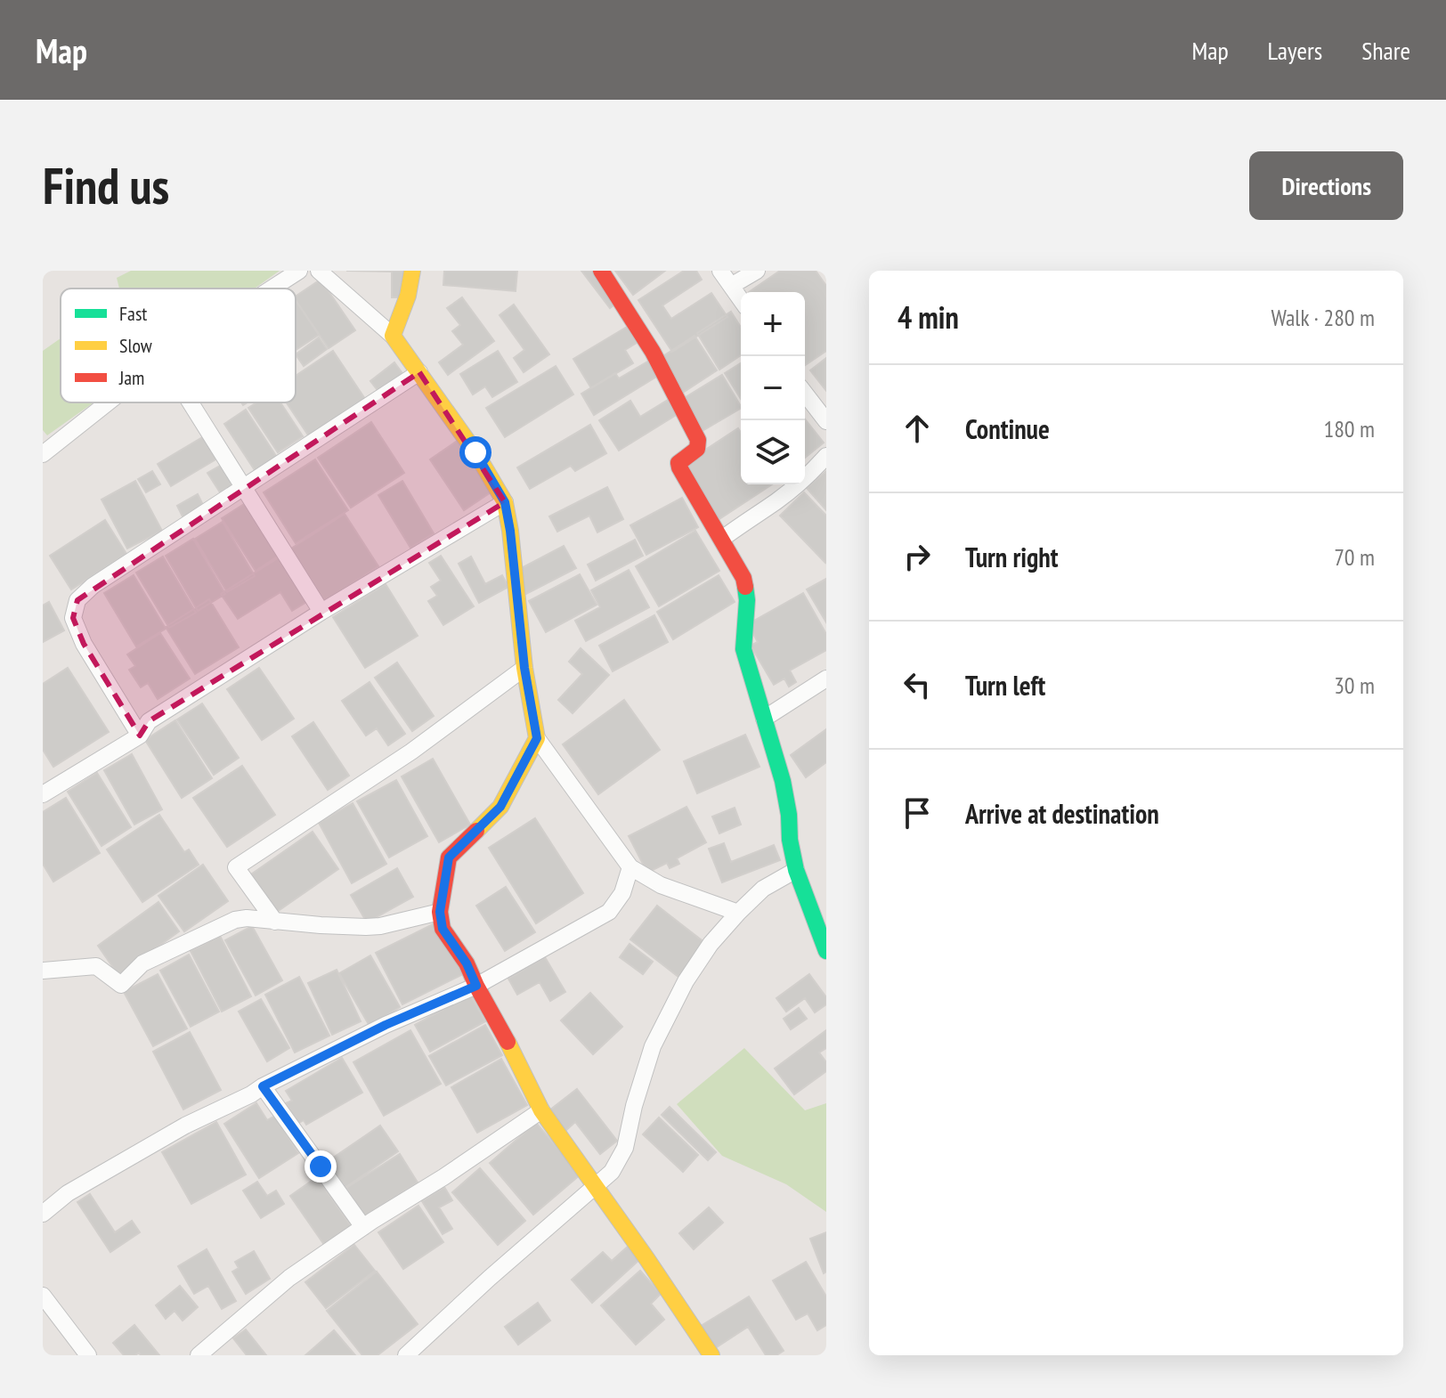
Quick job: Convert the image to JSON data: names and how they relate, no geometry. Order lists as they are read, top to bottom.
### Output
{
  "legend": ["Fast", "Slow", "Jam"],
  "page": {
    "header": "Map",
    "nav": ["Map", "Layers", "Share"],
    "buttons": "Directions",
    "title": "Find us",
    "heading": ["4 min", "Walk · 280 m"],
    "map_buttons": ["+", "−"],
    "list": [
      ["Continue", "180 m"],
      ["Turn right", "70 m"],
      ["Turn left", "30 m"],
      "Arrive at destination"
    ]
  }
}
